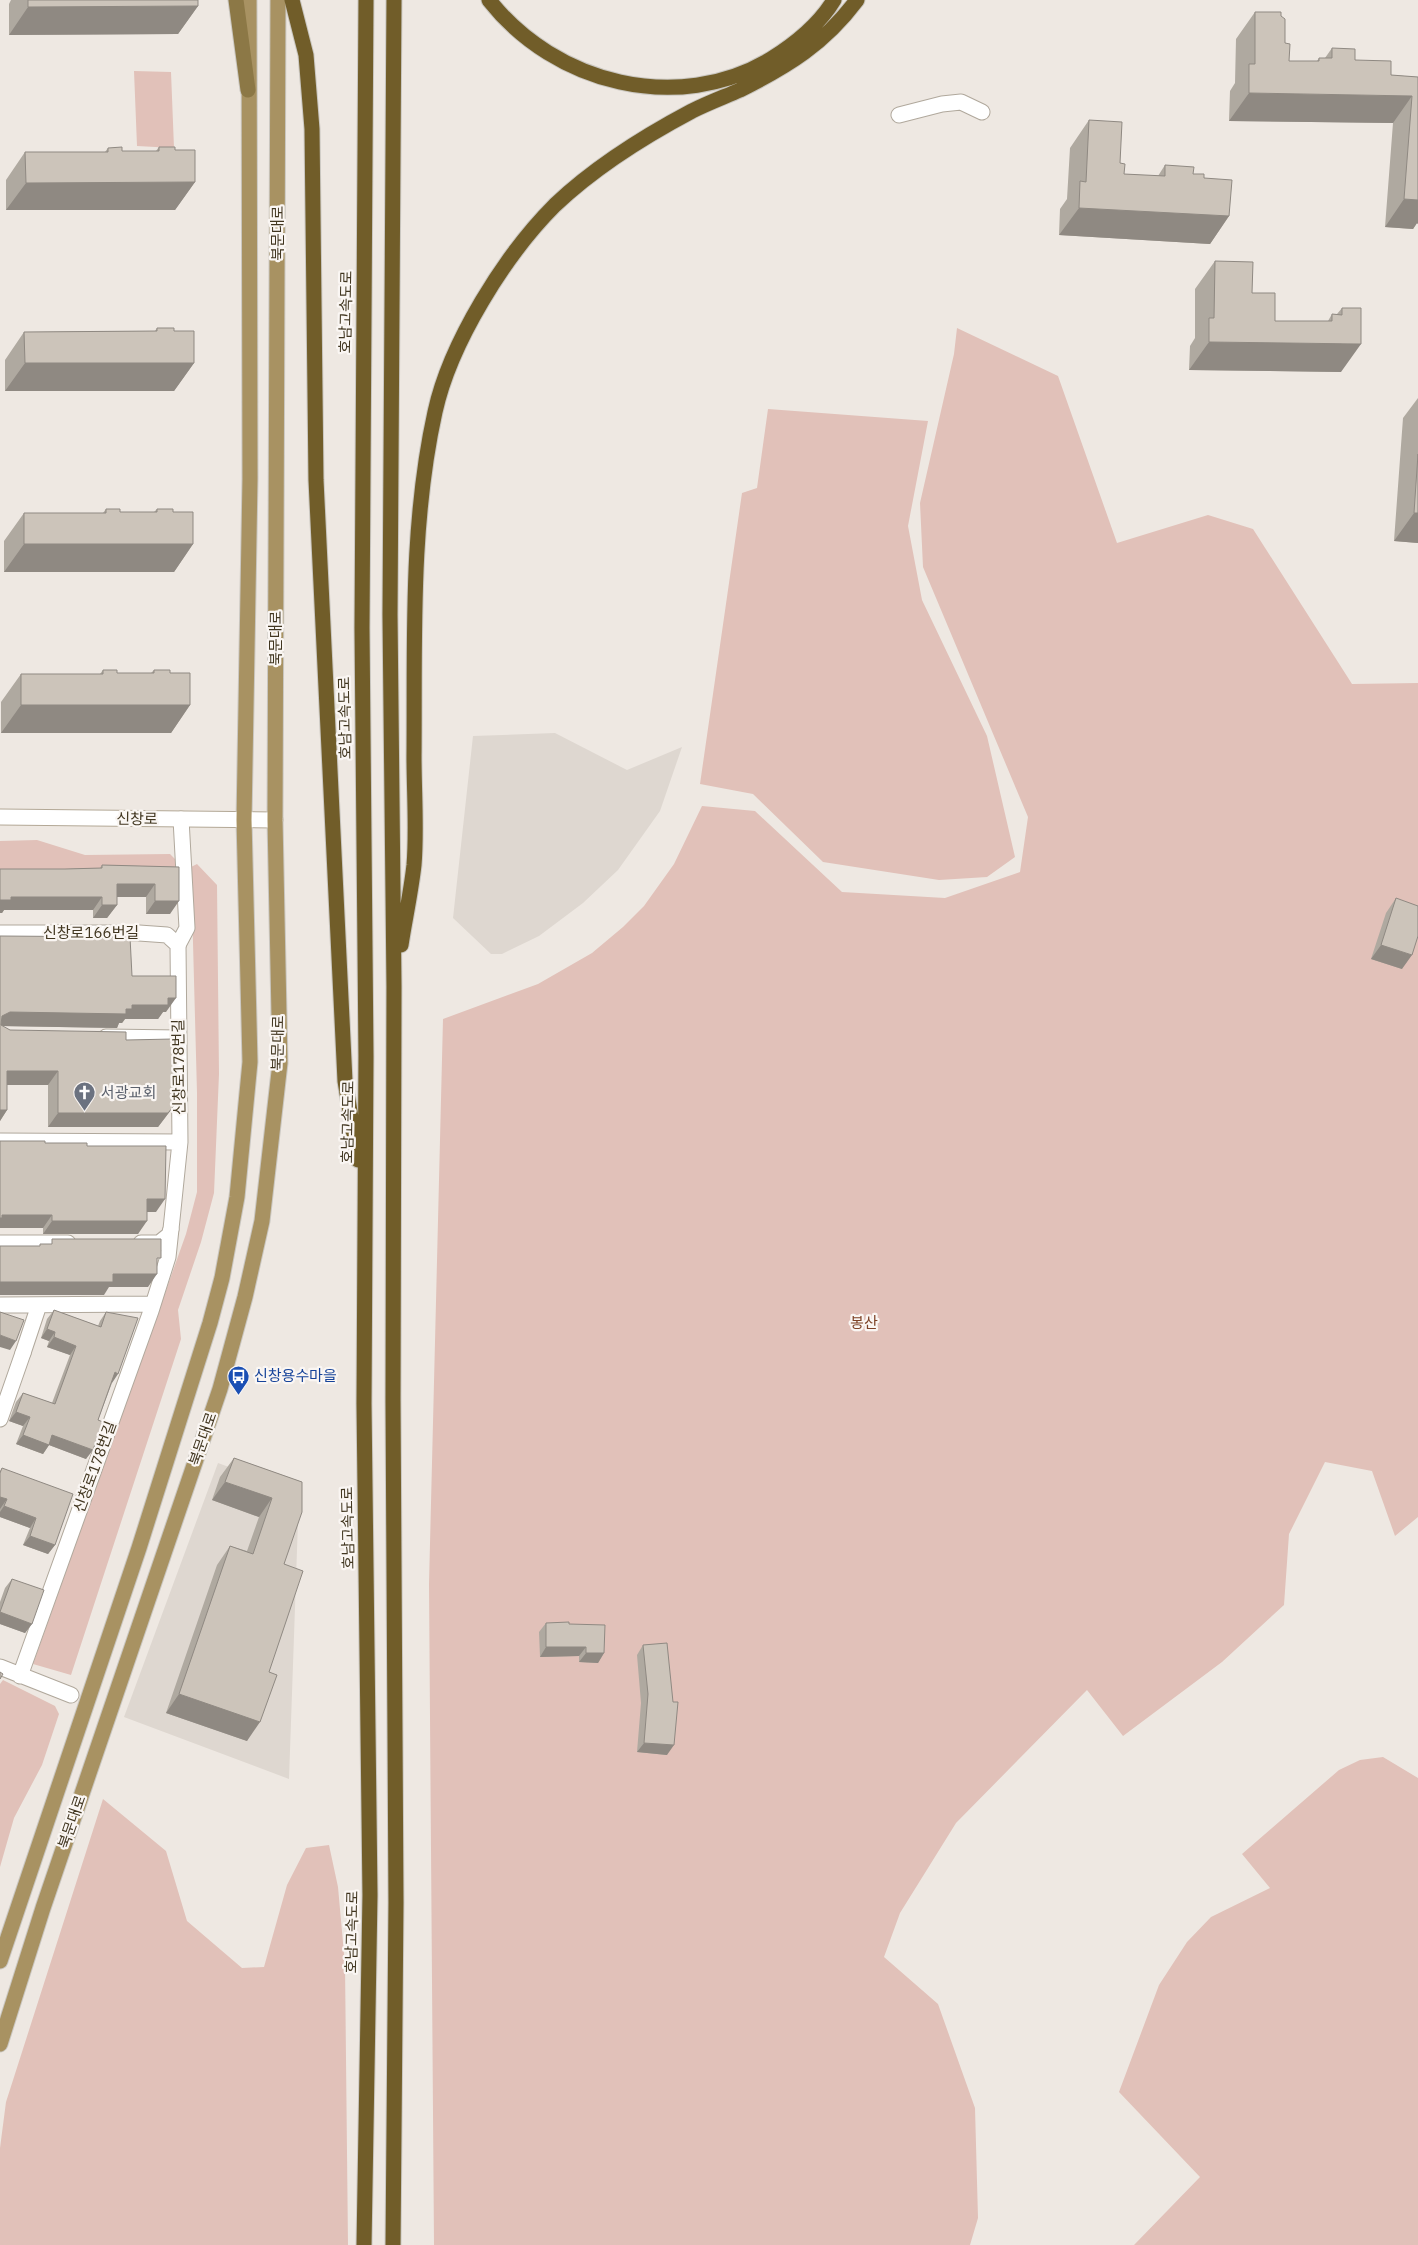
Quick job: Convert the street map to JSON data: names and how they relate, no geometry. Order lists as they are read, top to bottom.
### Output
{
  "streets": {
    "highway": ["호남고속도로"],
    "main road": ["북문대로"],
    "street": ["신창로", "신창로166번길", "신창로178번길"]
  },
  "crossings": [
    ["북문대로", "신창로"],
    ["신창로166번길", "신창로178번길"]
  ],
  "parks": ["봉산"],
  "places": {
    "church": ["서광교회"],
    "bus stop": ["신창용수마을"]
  }
}
